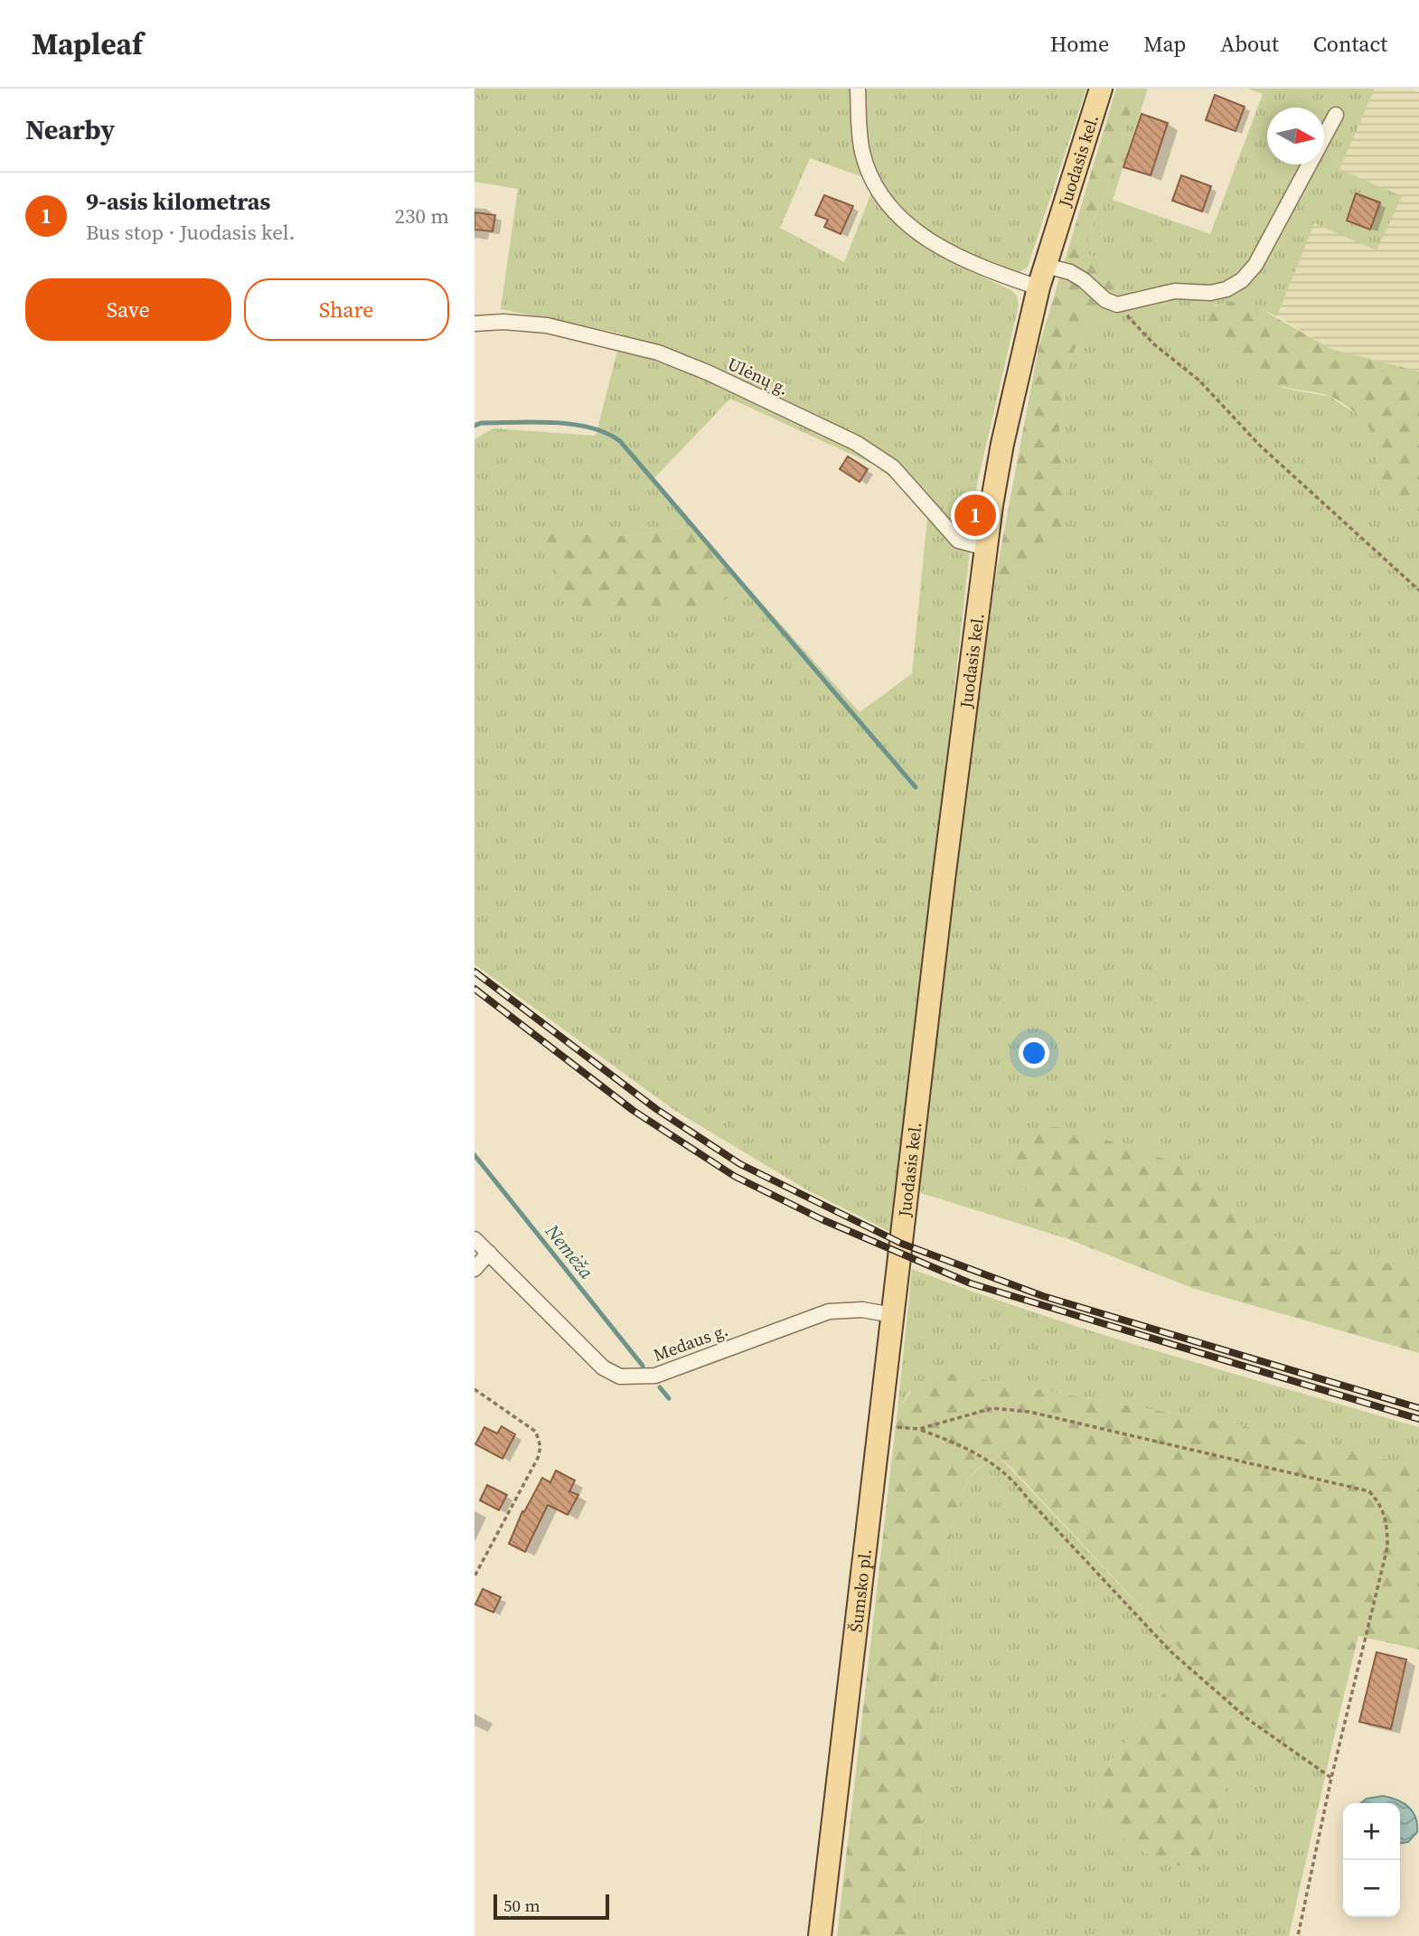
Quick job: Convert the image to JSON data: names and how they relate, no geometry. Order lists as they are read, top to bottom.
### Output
{
  "streets": {
    "main road": ["Juodasis kel.", "Šumsko pl."],
    "street": ["Ulėnų g.", "Medaus g."]
  },
  "crossings": [
    ["Juodasis kel.", "Ulėnų g."],
    ["Juodasis kel.", "Šumsko pl."],
    ["Medaus g.", "Šumsko pl."]
  ],
  "water": ["Nemėža"],
  "scale_bar": "50 m",
  "north": "right",
  "page": {
    "header": "Mapleaf",
    "nav": [
      "Home",
      "Map",
      "About",
      "Contact"
    ],
    "heading": "Nearby",
    "list": [
      {
        "mark": "1",
        "name": "9-asis kilometras",
        "note": "Bus stop · Juodasis kel.",
        "value": "230 m"
      }
    ],
    "buttons": ["Save", "Share"],
    "pins": "1",
    "map_buttons": ["+", "−"],
    "scale": "50 m"
  }
}
